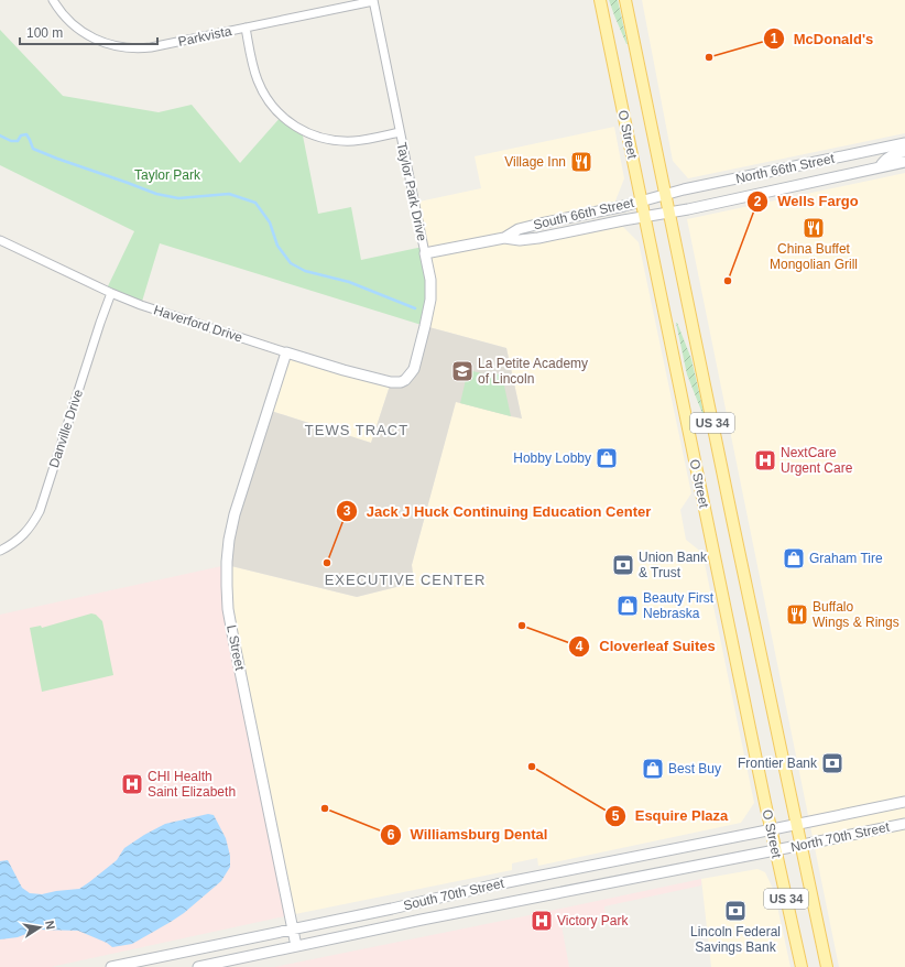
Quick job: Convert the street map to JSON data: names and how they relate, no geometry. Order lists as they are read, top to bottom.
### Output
{
  "streets": {
    "main road": [
      "O Street",
      "North 66th Street",
      "Taylor Park Drive",
      "South 66th Street",
      "Haverford Drive",
      "US 34",
      "L Street",
      "North 70th Street",
      "South 70th Street"
    ],
    "street": ["Parkvista", "Danville Drive"]
  },
  "crossings": [
    ["Parkvista", "Taylor Park Drive"],
    ["O Street", "North 66th Street"],
    ["O Street", "South 66th Street"],
    ["O Street", "North 70th Street"],
    ["O Street", "South 70th Street"],
    ["North 66th Street", "South 66th Street"],
    ["Taylor Park Drive", "South 66th Street"],
    ["Taylor Park Drive", "Haverford Drive"],
    ["Haverford Drive", "Danville Drive"],
    ["Haverford Drive", "L Street"],
    ["L Street", "South 70th Street"],
    ["North 70th Street", "South 70th Street"]
  ],
  "districts": ["TEWS TRACT", "EXECUTIVE CENTER"],
  "parks": ["Taylor Park"],
  "places": {
    "other": [
      "McDonald's",
      "Wells Fargo",
      "Jack J Huck Continuing Education Center",
      "Cloverleaf Suites",
      "Esquire Plaza",
      "Williamsburg Dental"
    ],
    "restaurant": ["Village Inn", "China Buffet Mongolian Grill", "Buffalo Wings & Rings"],
    "school or university": ["La Petite Academy of Lincoln"],
    "shop": [
      "Hobby Lobby",
      "Graham Tire",
      "Beauty First Nebraska",
      "Best Buy"
    ],
    "hospital": ["NextCare Urgent Care", "CHI Health Saint Elizabeth", "Victory Park"],
    "bank": ["Union Bank & Trust", "Frontier Bank", "Lincoln Federal Savings Bank"]
  },
  "scale_bar": "100 m",
  "north": "right"
}
